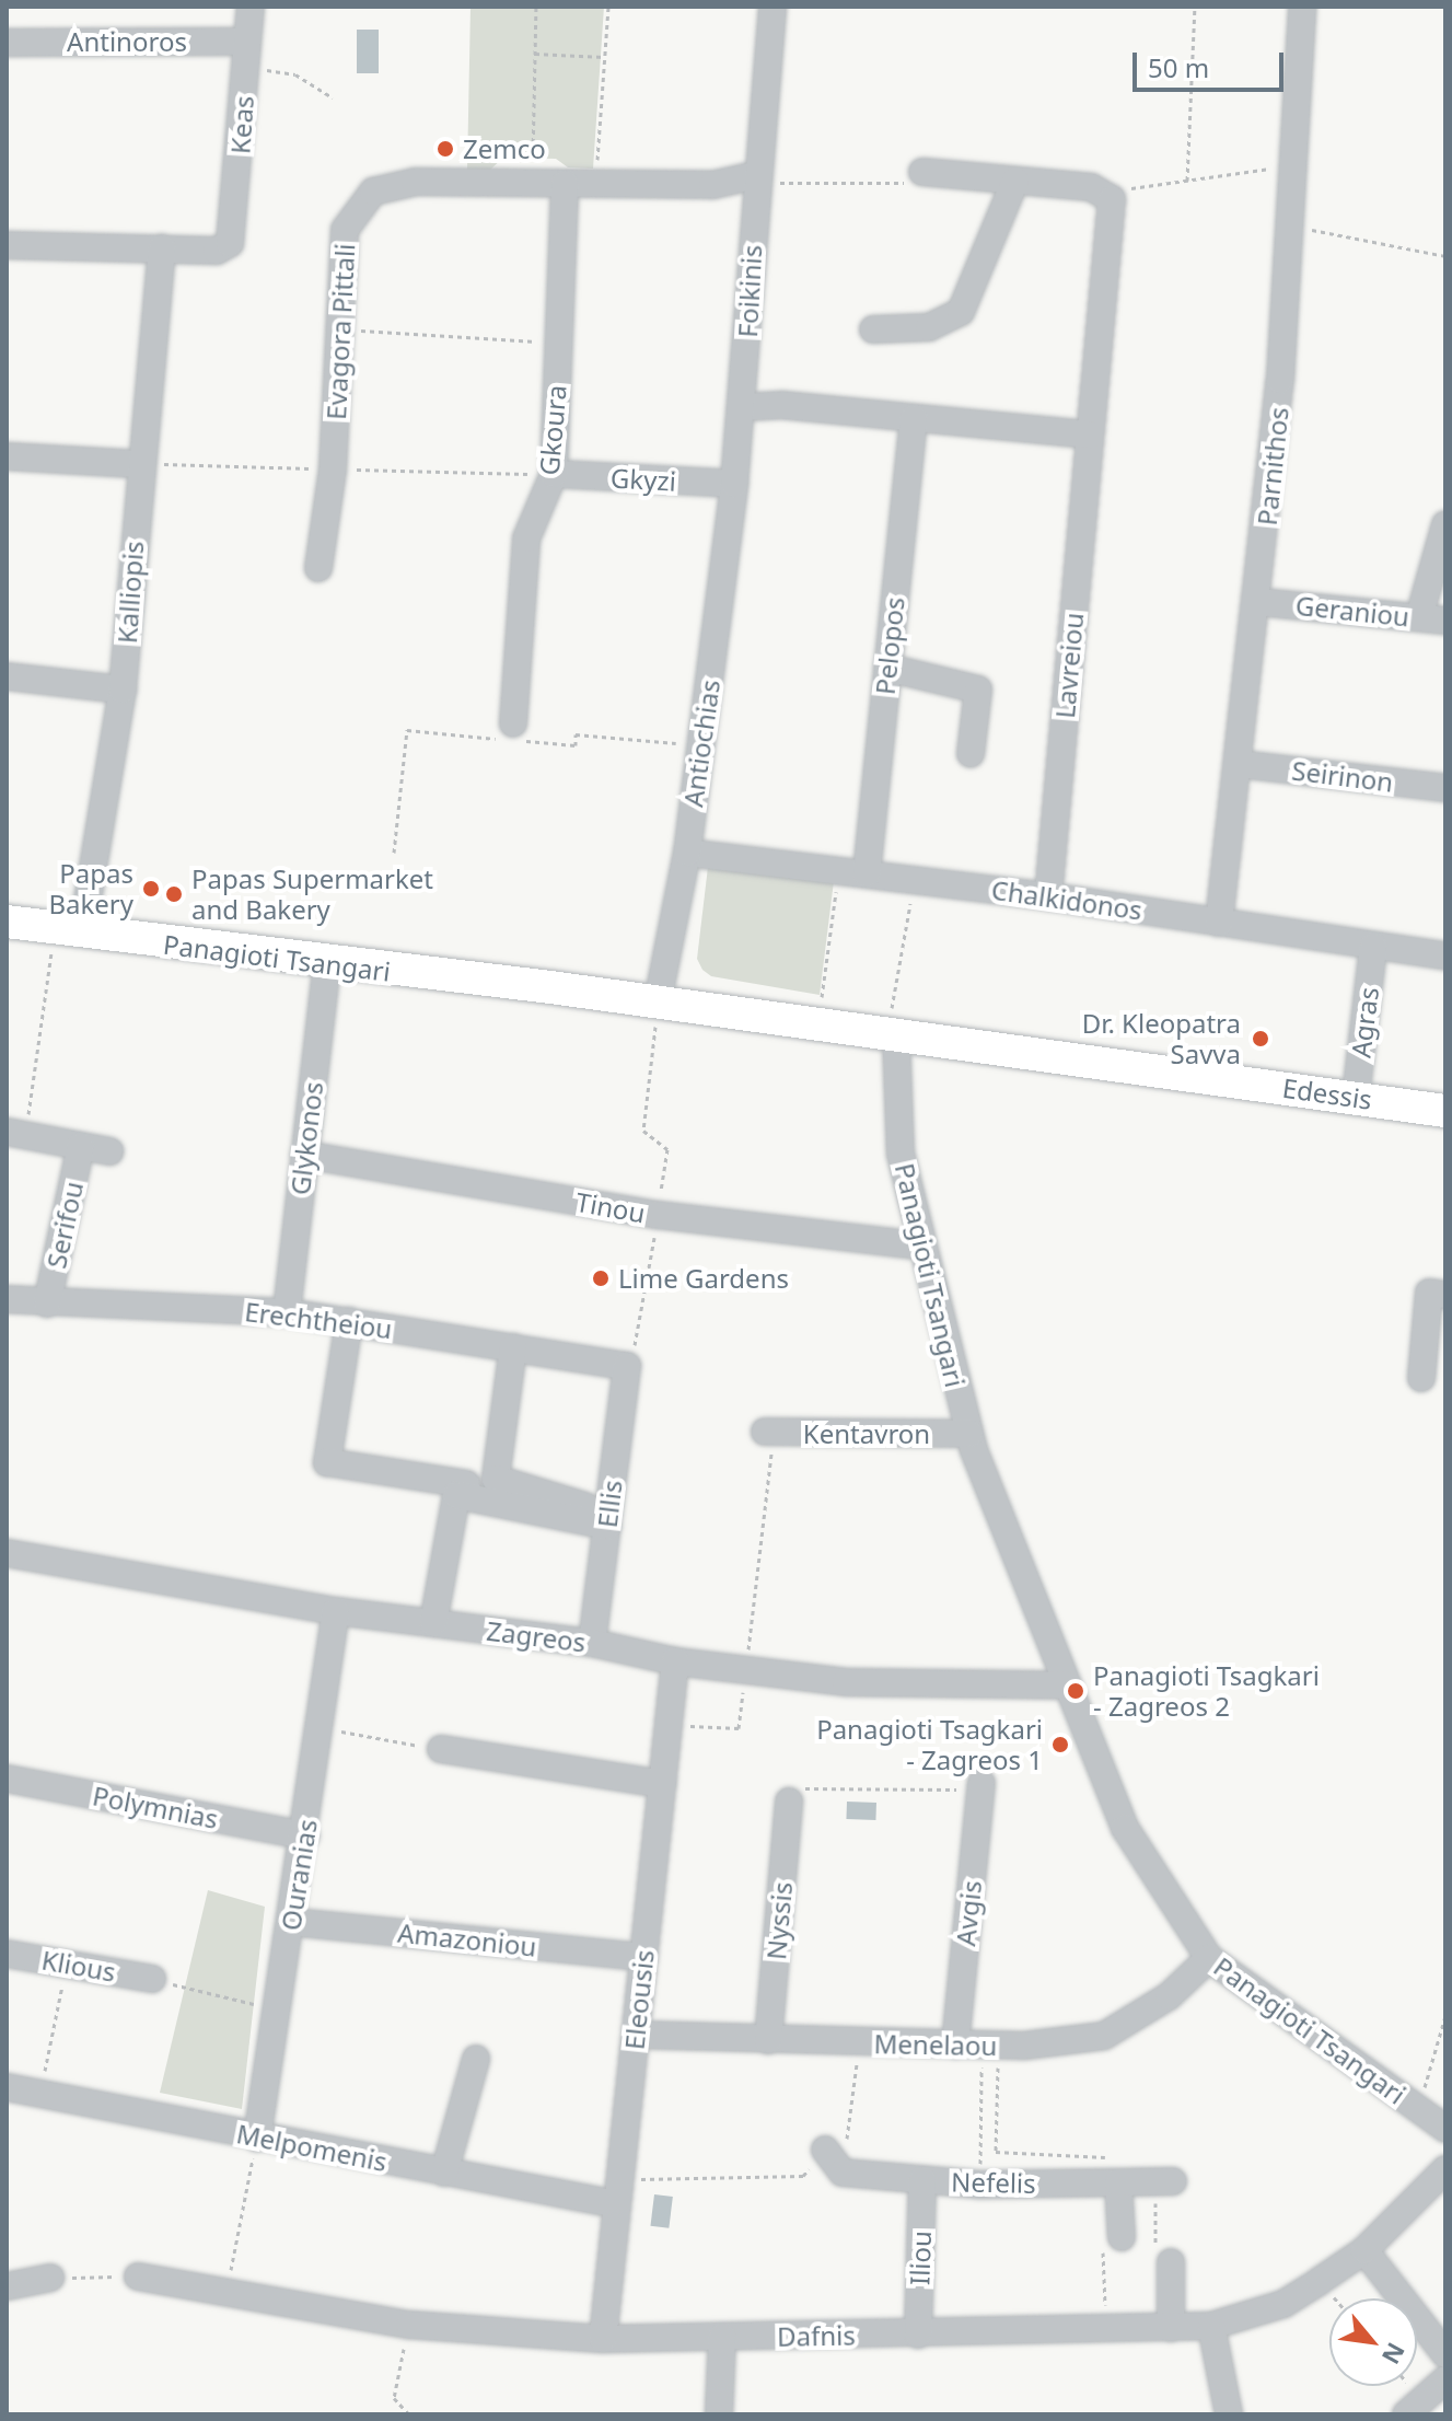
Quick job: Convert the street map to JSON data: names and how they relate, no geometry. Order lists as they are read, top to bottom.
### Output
{
  "streets": {
    "main road": ["Panagioti Tsangari", "Edessis"],
    "street": [
      "Antinoros",
      "Keas",
      "Foikinis",
      "Evagora Pittali",
      "Gkoura",
      "Parnithos",
      "Gkyzi",
      "Kalliopis",
      "Geraniou",
      "Pelopos",
      "Lavreiou",
      "Antiochias",
      "Seirinon",
      "Chalkidonos",
      "Agras",
      "Glykonos",
      "Tinou",
      "Serifou",
      "Erechtheiou",
      "Kentavron",
      "Ellis",
      "Zagreos",
      "Polymnias",
      "Ouranias",
      "Avgis",
      "Nyssis",
      "Amazoniou",
      "Klious",
      "Eleousis",
      "Menelaou",
      "Melpomenis",
      "Nefelis",
      "Iliou",
      "Dafnis"
    ]
  },
  "crossings": [
    ["Antinoros", "Keas"],
    ["Keas", "Kalliopis"],
    ["Foikinis", "Evagora Pittali"],
    ["Foikinis", "Gkyzi"],
    ["Foikinis", "Antiochias"],
    ["Evagora Pittali", "Gkoura"],
    ["Gkoura", "Gkyzi"],
    ["Parnithos", "Geraniou"],
    ["Parnithos", "Seirinon"],
    ["Parnithos", "Chalkidonos"],
    ["Gkyzi", "Antiochias"],
    ["Kalliopis", "Panagioti Tsangari"],
    ["Pelopos", "Chalkidonos"],
    ["Lavreiou", "Chalkidonos"],
    ["Antiochias", "Chalkidonos"],
    ["Antiochias", "Panagioti Tsangari"],
    ["Chalkidonos", "Agras"],
    ["Panagioti Tsangari", "Edessis"],
    ["Panagioti Tsangari", "Glykonos"],
    ["Panagioti Tsangari", "Tinou"],
    ["Panagioti Tsangari", "Kentavron"],
    ["Panagioti Tsangari", "Zagreos"],
    ["Panagioti Tsangari", "Menelaou"],
    ["Agras", "Edessis"],
    ["Glykonos", "Tinou"],
    ["Glykonos", "Erechtheiou"],
    ["Serifou", "Erechtheiou"],
    ["Erechtheiou", "Ellis"],
    ["Ellis", "Zagreos"],
    ["Zagreos", "Ouranias"],
    ["Zagreos", "Eleousis"],
    ["Polymnias", "Ouranias"],
    ["Ouranias", "Amazoniou"],
    ["Ouranias", "Melpomenis"],
    ["Avgis", "Menelaou"],
    ["Nyssis", "Menelaou"],
    ["Amazoniou", "Eleousis"],
    ["Eleousis", "Menelaou"],
    ["Eleousis", "Melpomenis"],
    ["Eleousis", "Dafnis"],
    ["Nefelis", "Iliou"],
    ["Iliou", "Dafnis"]
  ],
  "places": [
    "Zemco",
    "Papas Bakery",
    "Papas Supermarket and Bakery",
    "Dr. Kleopatra Savva",
    "Lime Gardens",
    "Panagioti Tsagkari - Zagreos 2",
    "Panagioti Tsagkari - Zagreos 1"
  ],
  "scale_bar": "50 m",
  "north": "bottom right"
}
